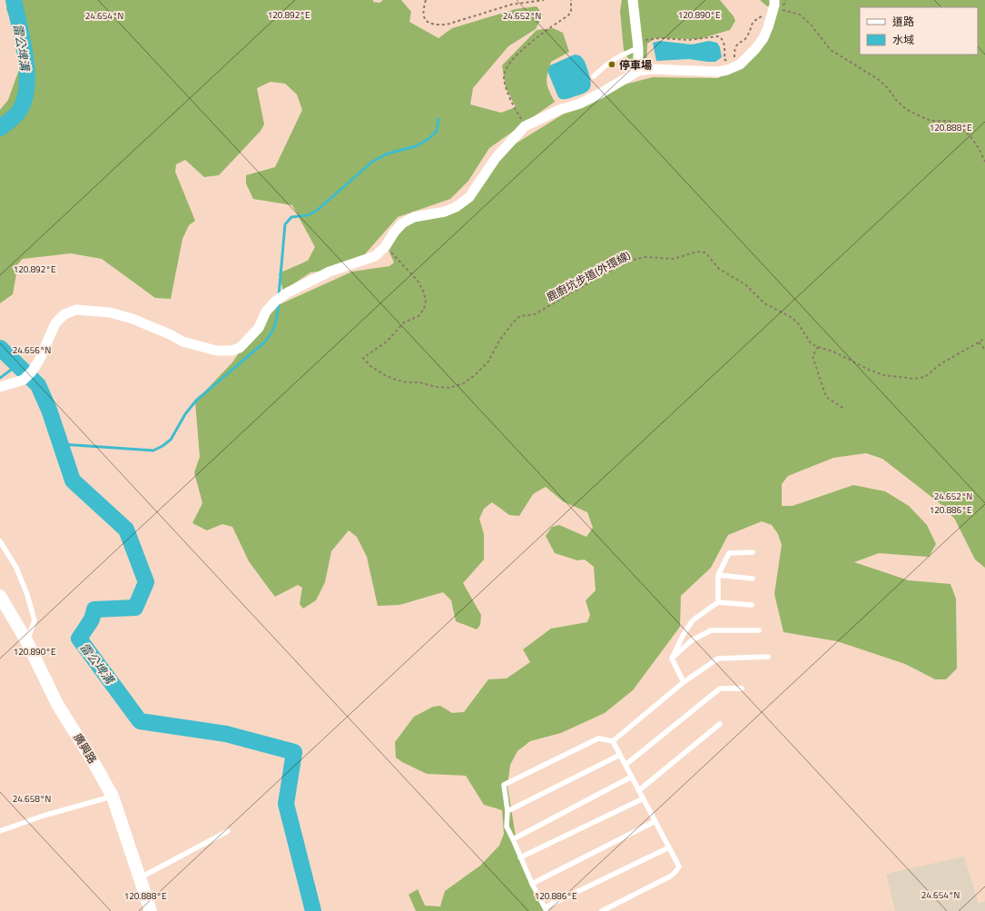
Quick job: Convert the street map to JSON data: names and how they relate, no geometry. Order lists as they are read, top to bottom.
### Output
{
  "streets": {
    "street": ["廣興路"],
    "path": ["鹿廚坑步道(外環線)"]
  },
  "water": ["雷公埤溝"],
  "places": ["停車場"],
  "legend": ["道路", "水域"],
  "coordinates": [
    "120.892°E",
    "120.890°E",
    "24.654°N",
    "24.652°N",
    "120.888°E",
    "24.656°N",
    "120.886°E",
    "24.658°N"
  ]
}
